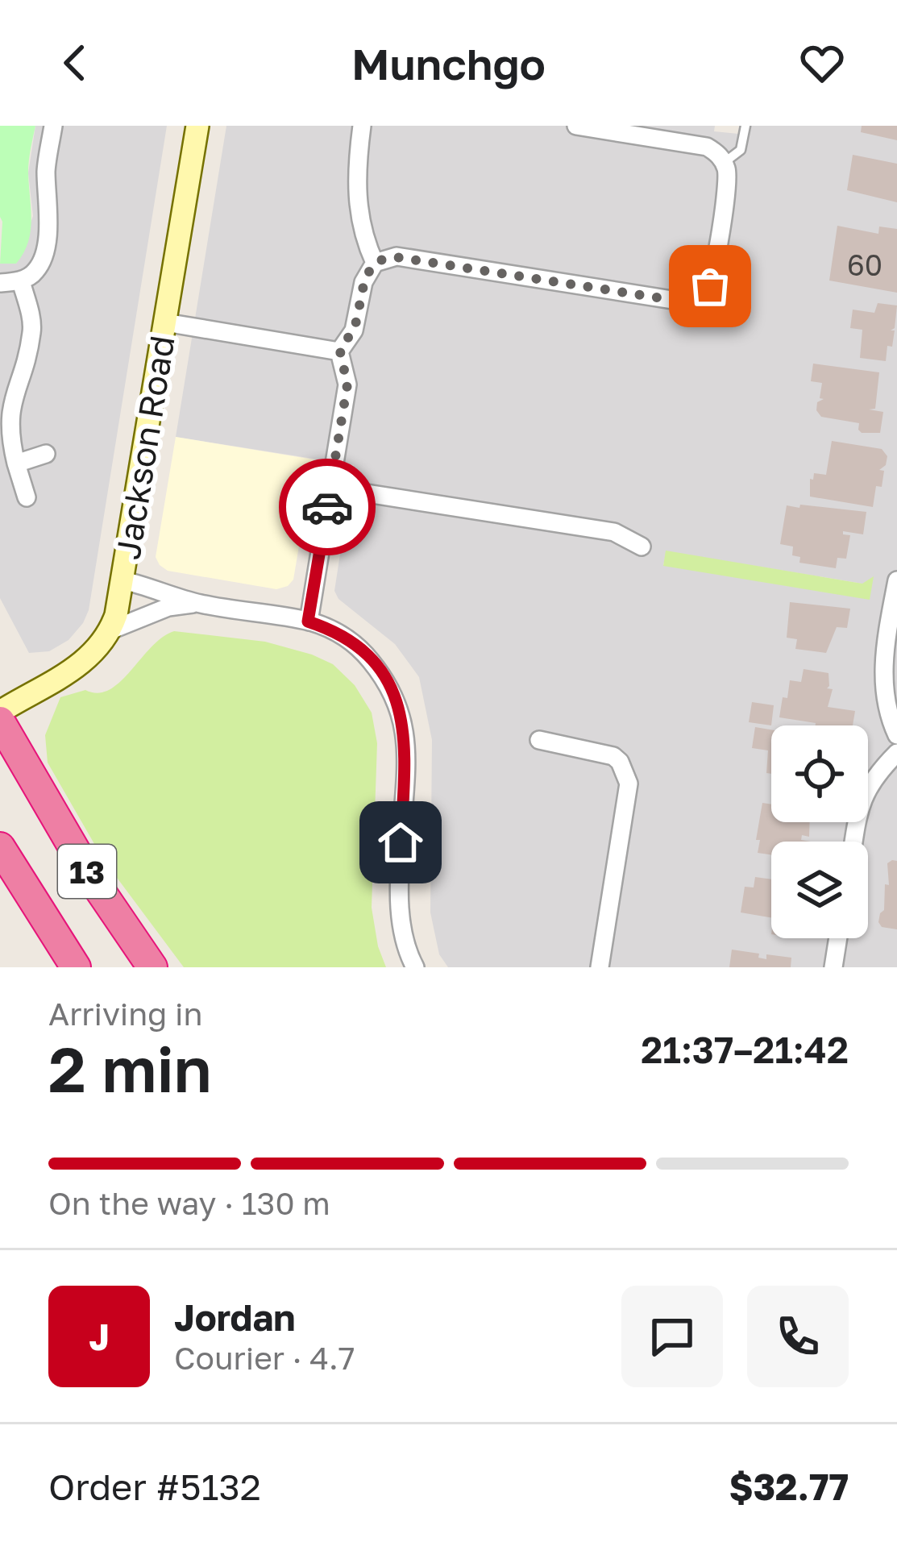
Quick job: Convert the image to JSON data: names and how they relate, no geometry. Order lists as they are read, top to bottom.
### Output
{
  "streets": {
    "highway": ["13"],
    "street": ["Jackson Road"]
  },
  "house_numbers": ["60"],
  "page": {
    "header": "Munchgo",
    "heading": ["2 min", "Arriving in", "21:37–21:42"],
    "panel": [
      "Jordan",
      "Courier · 4.7",
      "Order #5132",
      "$32.77"
    ],
    "bar": "On the way · 130 m",
    "round": "J"
  }
}
